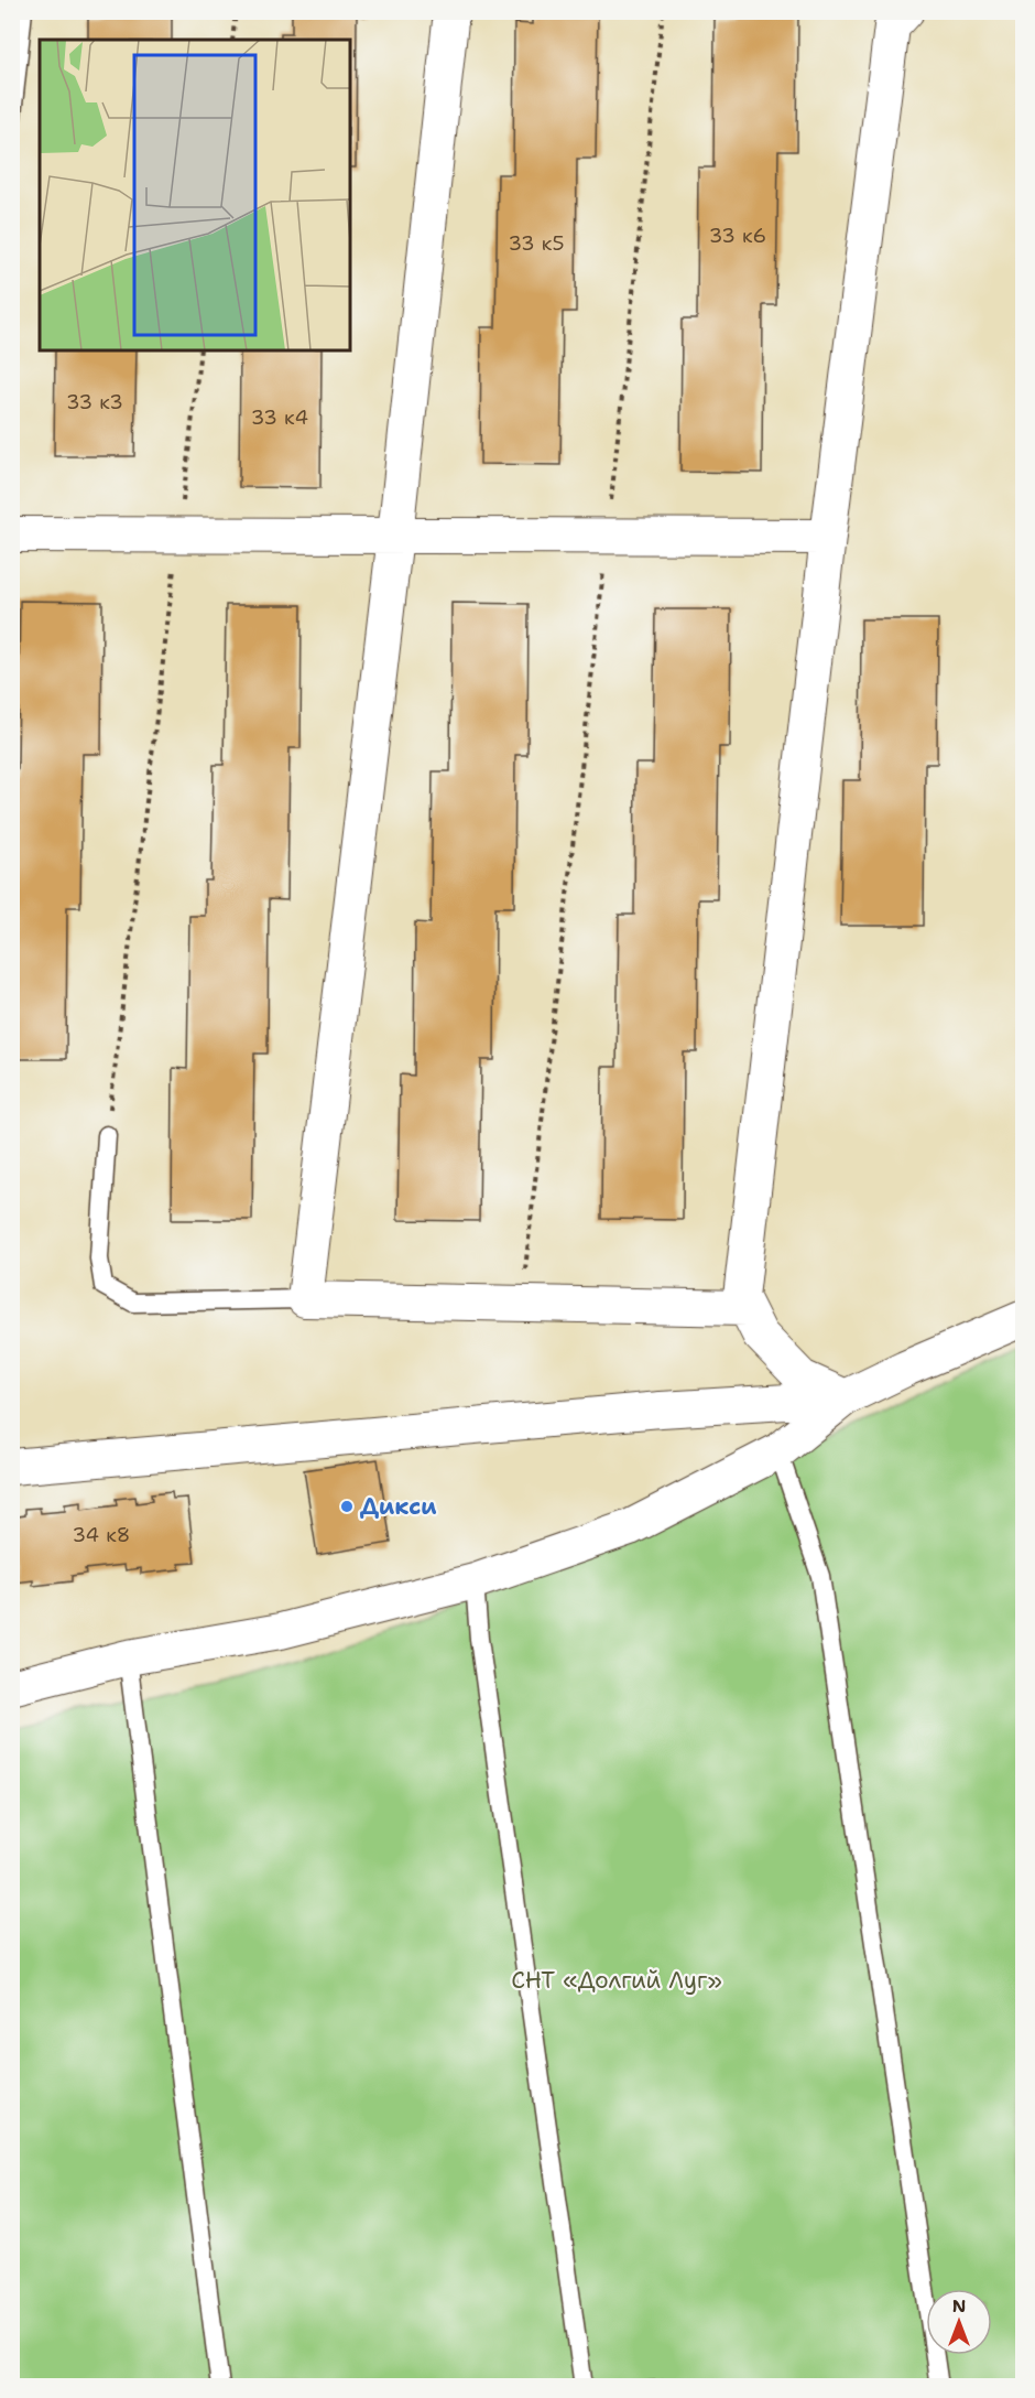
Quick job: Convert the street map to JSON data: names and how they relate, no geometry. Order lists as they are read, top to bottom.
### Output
{
  "parks": ["СНТ «Долгий Луг»"],
  "places": ["Дикси"],
  "house_numbers": [
    "33 к6",
    "33 к5",
    "33 к3",
    "33 к4",
    "34 к8"
  ],
  "north": "top"
}
